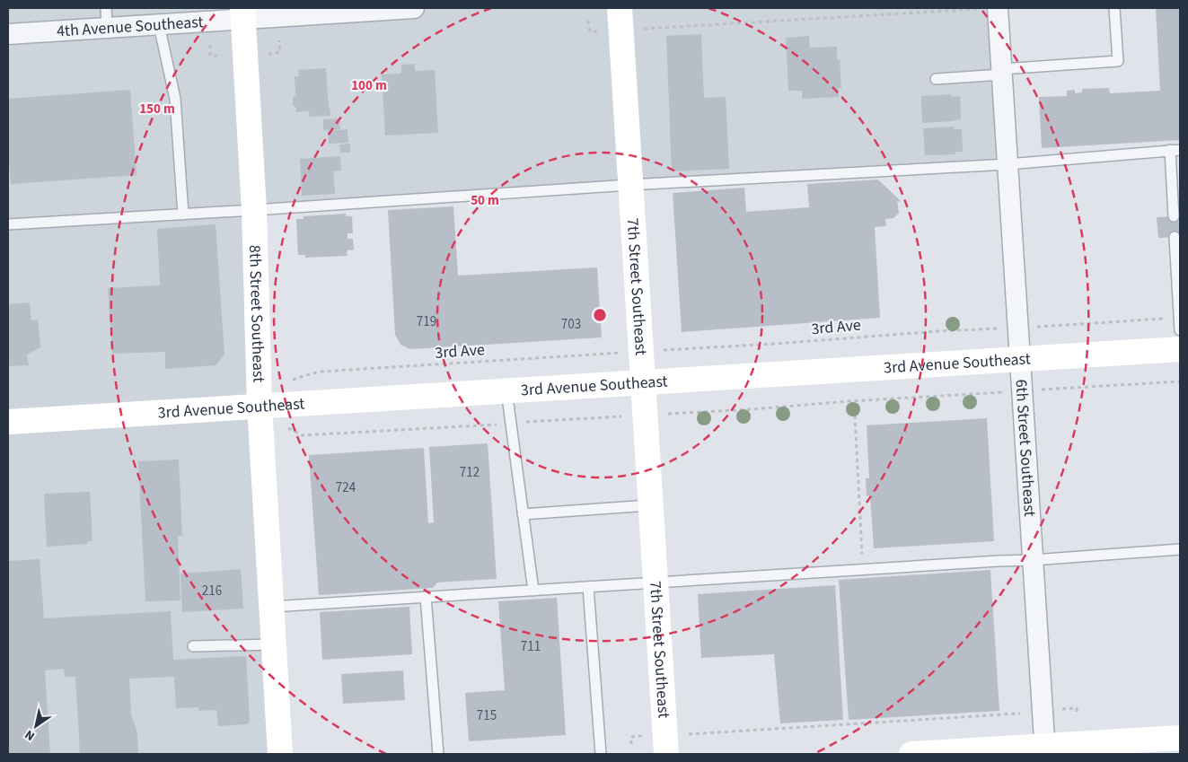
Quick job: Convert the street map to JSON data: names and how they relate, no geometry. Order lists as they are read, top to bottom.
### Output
{
  "streets": {
    "main road": ["7th Street Southeast", "8th Street Southeast", "3rd Avenue Southeast"],
    "street": ["4th Avenue Southeast", "6th Street Southeast"],
    "path": ["3rd Ave"]
  },
  "crossings": [
    ["4th Avenue Southeast", "8th Street Southeast"],
    ["7th Street Southeast", "3rd Avenue Southeast"],
    ["8th Street Southeast", "3rd Avenue Southeast"],
    ["3rd Avenue Southeast", "6th Street Southeast"]
  ],
  "house_numbers": [
    "719",
    "703",
    "712",
    "724",
    "216",
    "711",
    "715"
  ],
  "north": "bottom left",
  "rings": ["100 m", "150 m", "50 m"]
}
